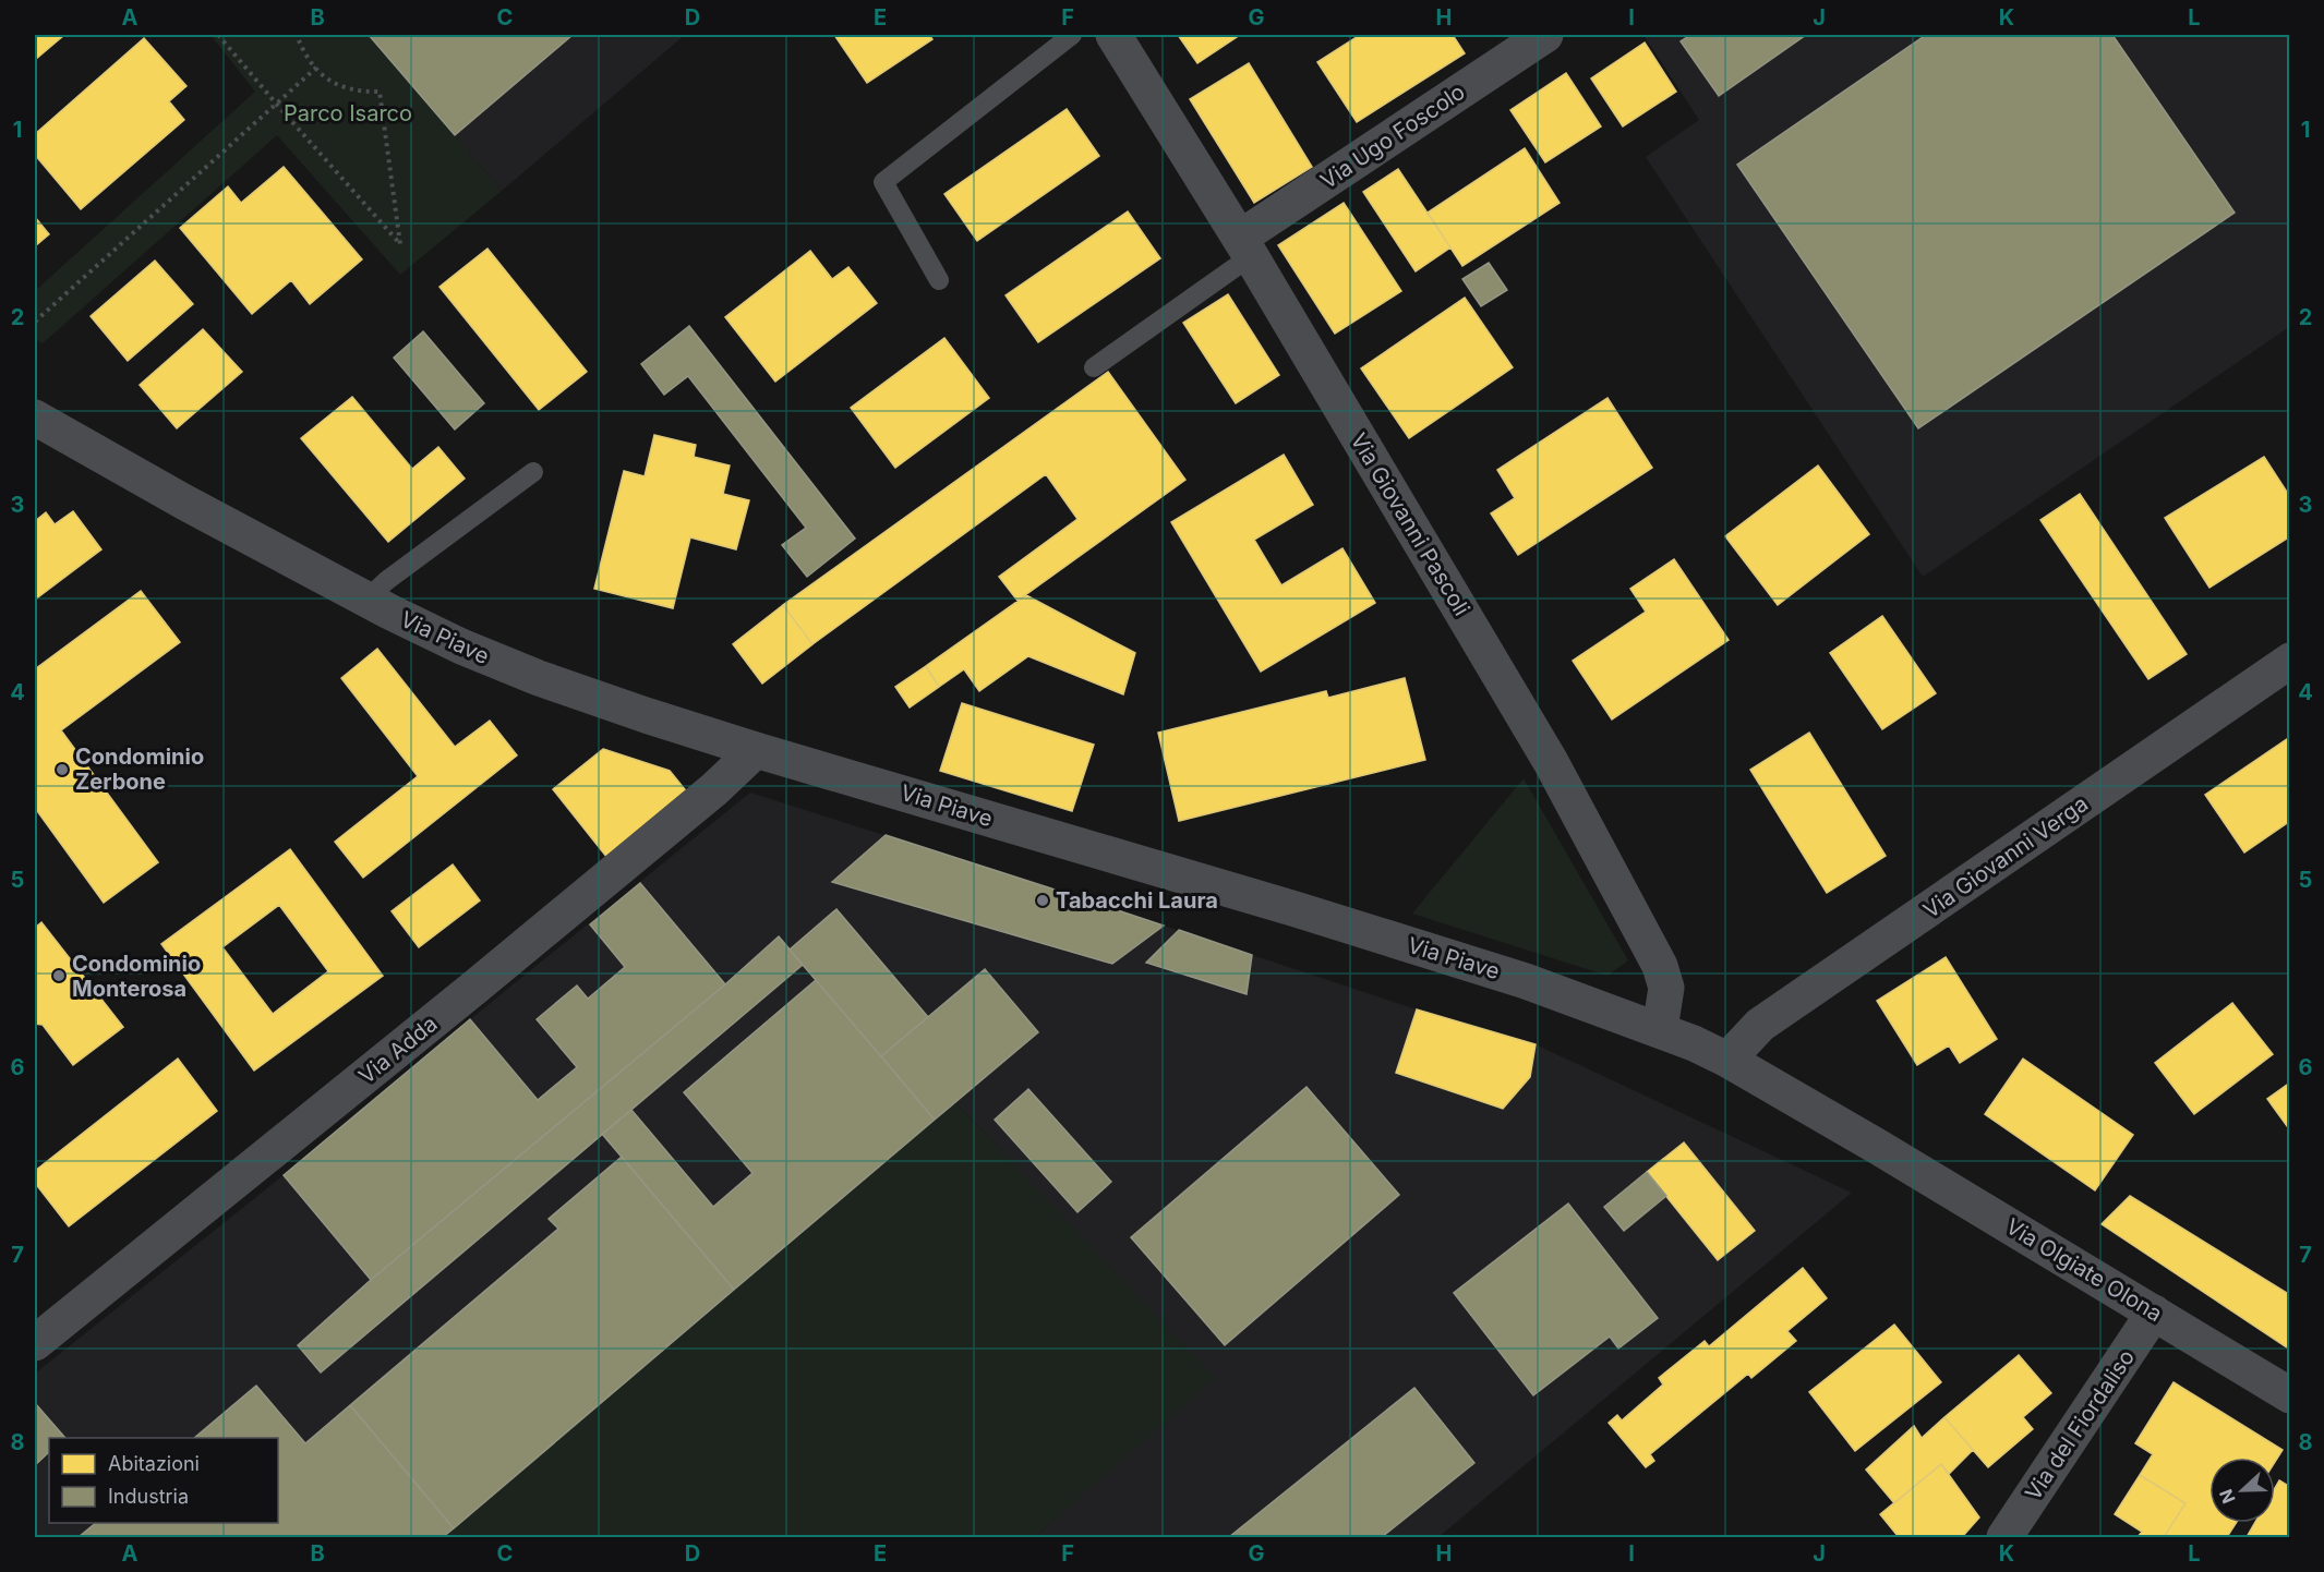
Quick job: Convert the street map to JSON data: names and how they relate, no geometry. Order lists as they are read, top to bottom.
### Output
{
  "streets": {
    "street": [
      "Via Ugo Foscolo",
      "Via Giovanni Pascoli",
      "Via Piave",
      "Via Giovanni Verga",
      "Via Adda",
      "Via Olgiate Olona",
      "Via del Fiordaliso"
    ]
  },
  "crossings": [
    ["Via Ugo Foscolo", "Via Giovanni Pascoli"],
    ["Via Giovanni Pascoli", "Via Piave"],
    ["Via Piave", "Via Giovanni Verga"],
    ["Via Piave", "Via Adda"],
    ["Via Piave", "Via Olgiate Olona"],
    ["Via Olgiate Olona", "Via del Fiordaliso"]
  ],
  "parks": ["Parco Isarco"],
  "places": ["Condominio Zerbone", "Tabacchi Laura", "Condominio Monterosa"],
  "legend": ["Abitazioni", "Industria"],
  "north": "left",
  "grid": {
    "columns": [
      "A",
      "B",
      "C",
      "D",
      "E",
      "F",
      "G",
      "H",
      "I",
      "J",
      "K",
      "L"
    ],
    "rows": [
      "1",
      "2",
      "3",
      "4",
      "5",
      "6",
      "7",
      "8"
    ]
  }
}
